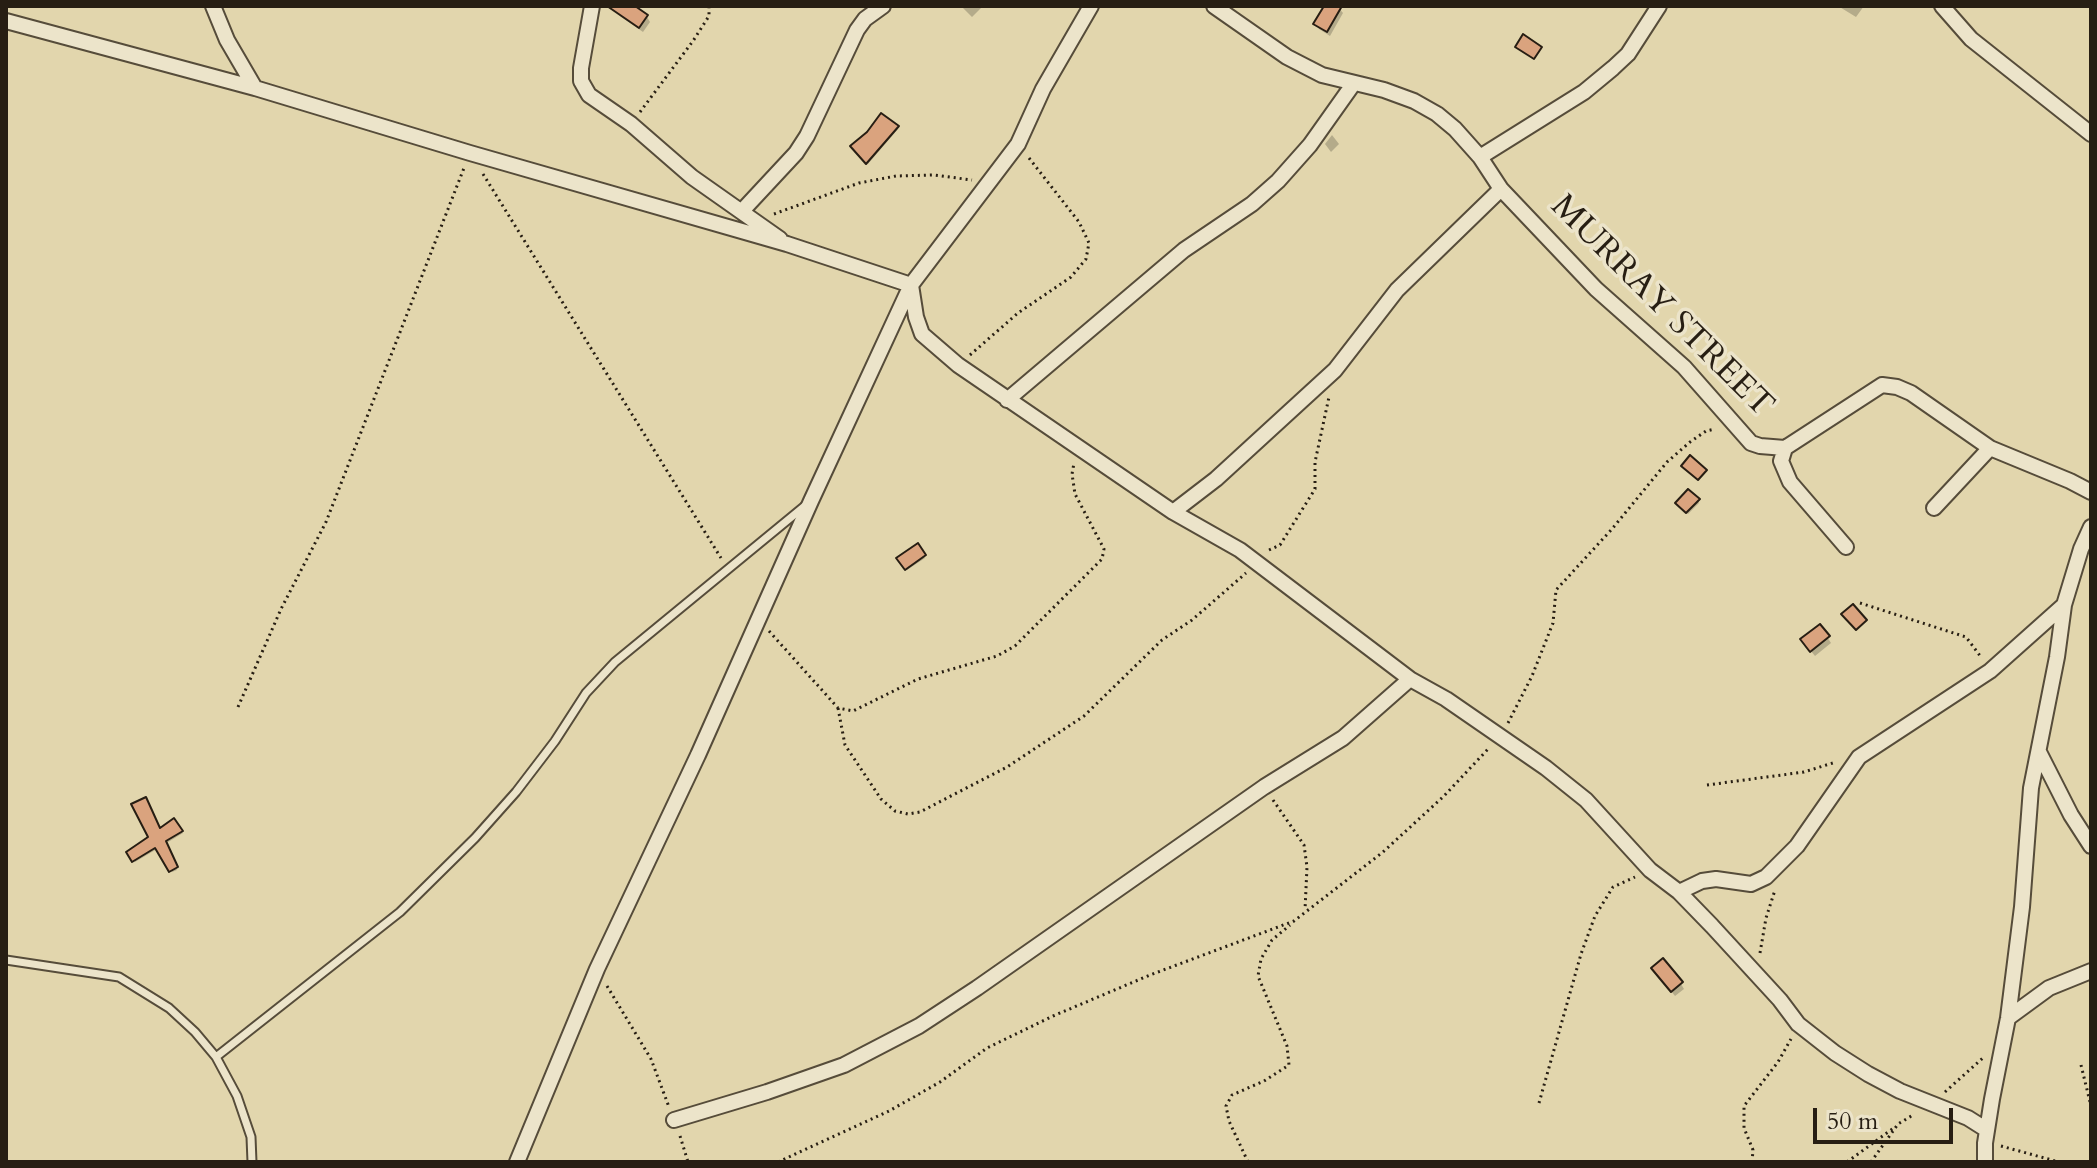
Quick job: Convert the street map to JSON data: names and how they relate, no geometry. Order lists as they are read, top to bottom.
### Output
{
  "streets": {
    "street": ["MURRAY STREET"]
  },
  "scale_bar": "50 m"
}
